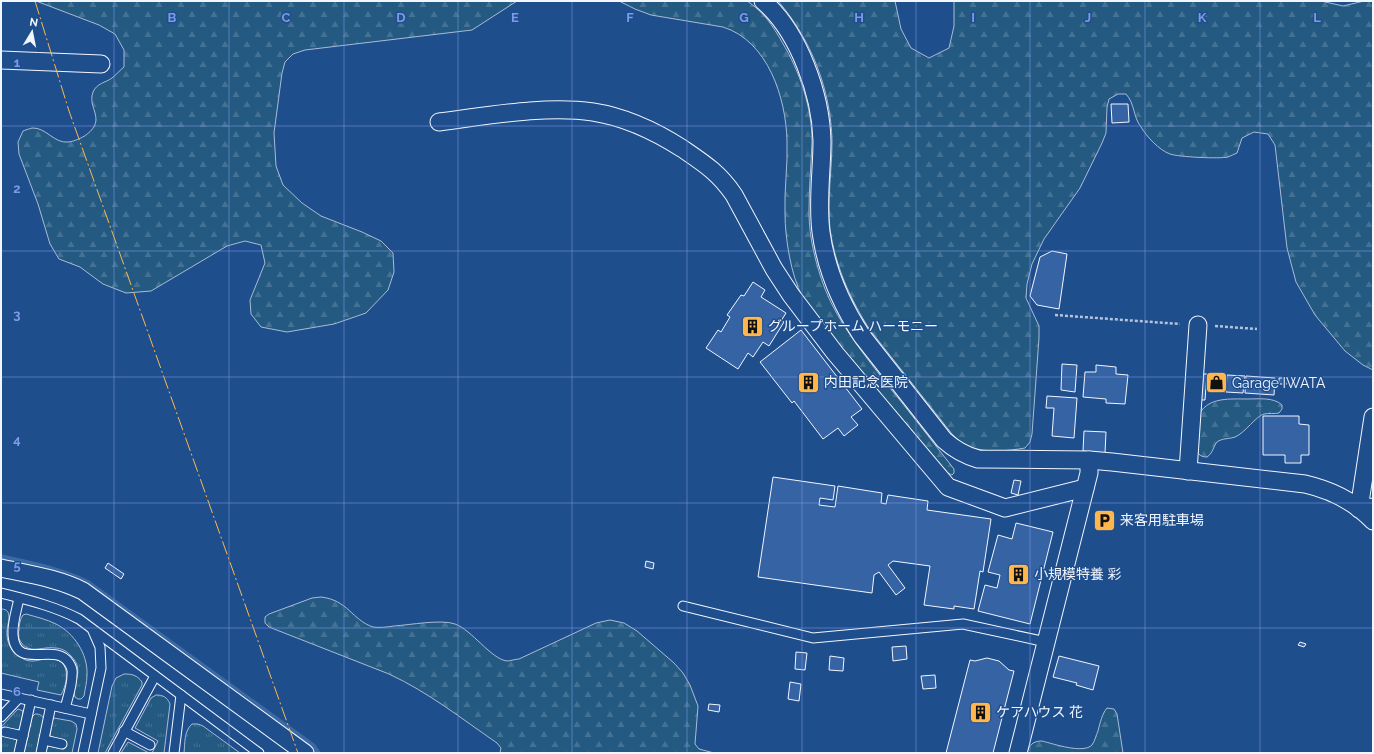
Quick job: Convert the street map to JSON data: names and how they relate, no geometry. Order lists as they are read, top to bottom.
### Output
{
  "places": {
    "building": [
      "グループホーム ハーモニー",
      "内田記念医院",
      "小規模特養 彩",
      "ケアハウス 花"
    ],
    "shop": ["Garage IWATA"],
    "parking": ["来客用駐車場"]
  },
  "north": "top",
  "grid": {
    "columns": [
      "B",
      "C",
      "D",
      "E",
      "F",
      "G",
      "H",
      "I",
      "J",
      "K",
      "L"
    ],
    "rows": [
      "1",
      "2",
      "3",
      "4",
      "5",
      "6"
    ]
  }
}
